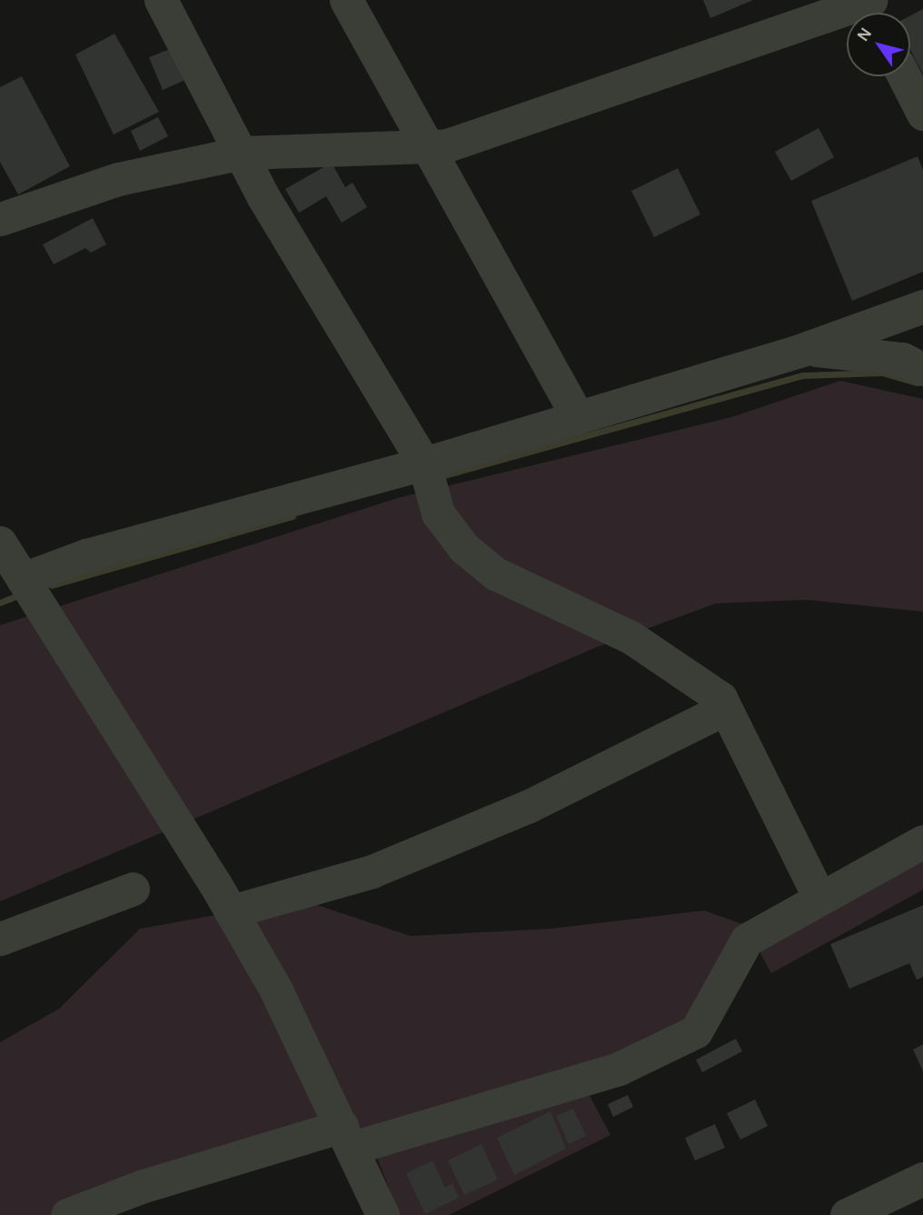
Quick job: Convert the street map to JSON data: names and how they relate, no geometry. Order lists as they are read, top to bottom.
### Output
{
  "north": "top left"
}
